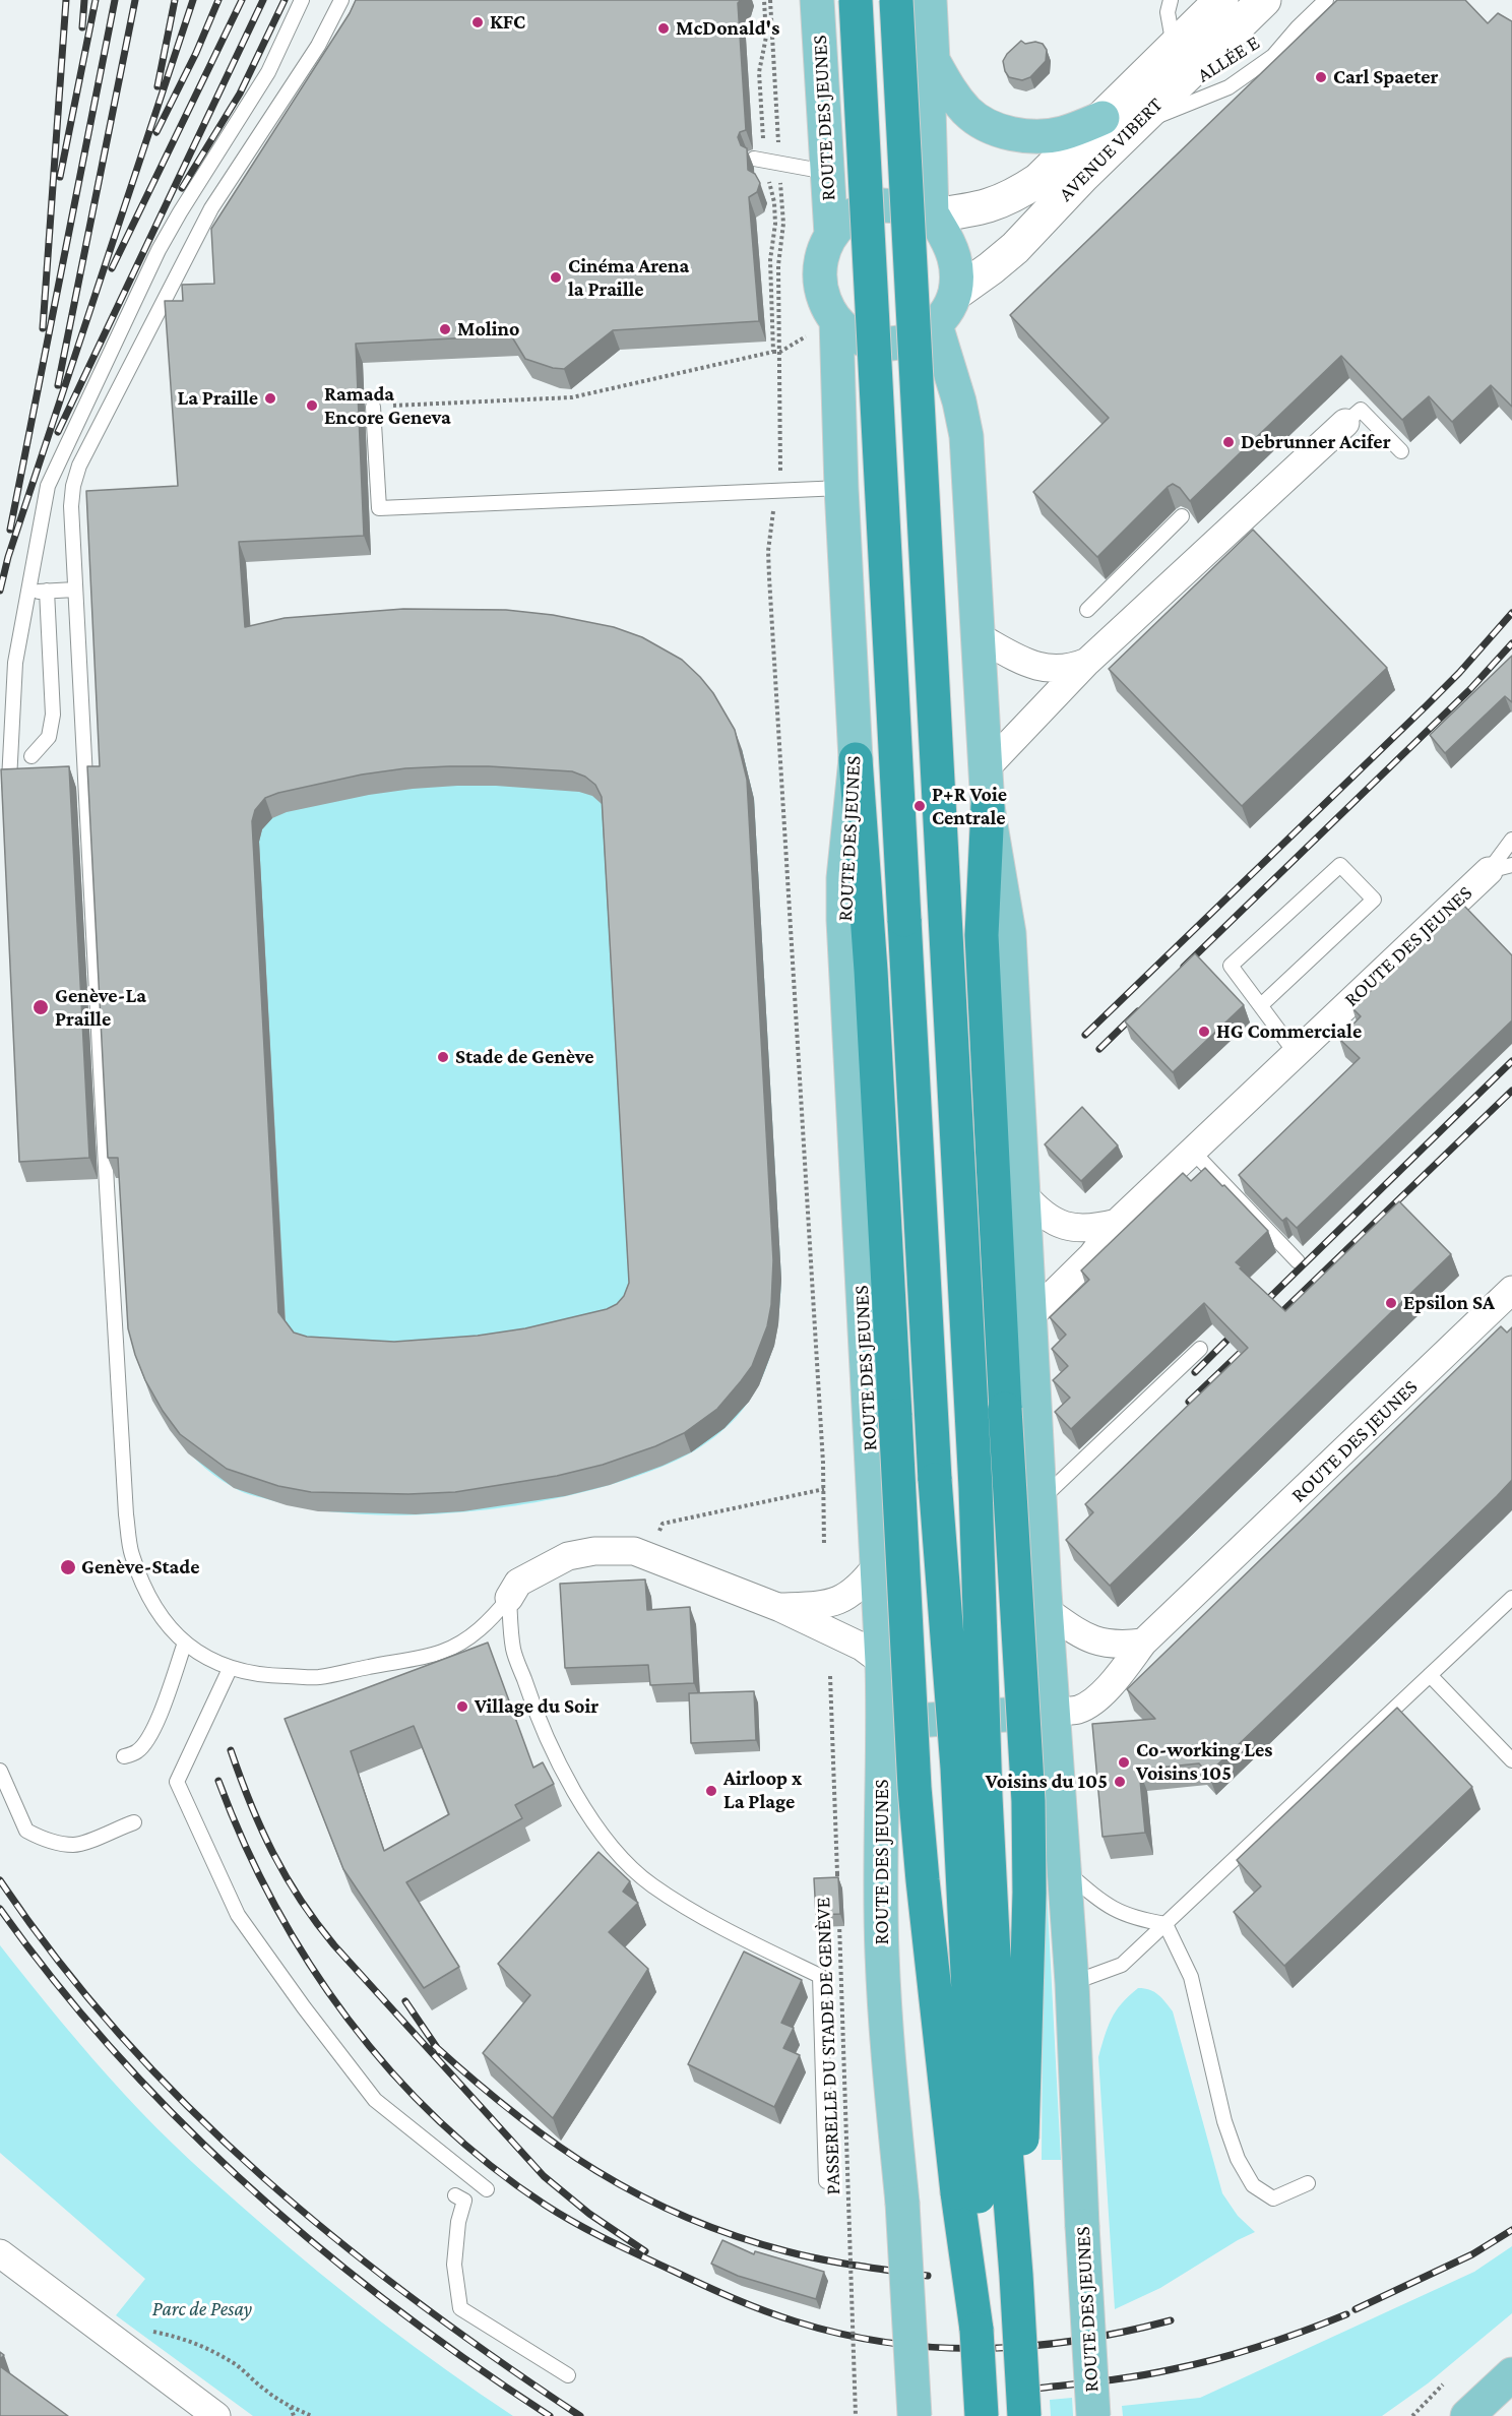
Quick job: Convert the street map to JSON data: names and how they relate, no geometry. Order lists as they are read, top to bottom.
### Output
{
  "streets": {
    "main road": ["ROUTE DES JEUNES", "AVENUE VIBERT"],
    "lane": ["ALLÉE E"],
    "path": ["PASSERELLE DU STADE DE GENÈVE"]
  },
  "crossings": [
    ["ALLÉE E", "AVENUE VIBERT"],
    ["ROUTE DES JEUNES", "AVENUE VIBERT"]
  ],
  "parks": ["Parc de Pesay"],
  "places": [
    "KFC",
    "McDonald's",
    "Carl Spaeter",
    "Cinéma Arena la Praille",
    "Molino",
    "La Praille",
    "Ramada Encore Geneva",
    "Debrunner Acifer",
    "P+R Voie Centrale",
    "Genève-La Praille",
    "HG Commerciale",
    "Stade de Genève",
    "Epsilon SA",
    "Genève-Stade",
    "Village du Soir",
    "Co-working Les Voisins 105",
    "Voisins du 105",
    "Airloop x La Plage"
  ]
}
